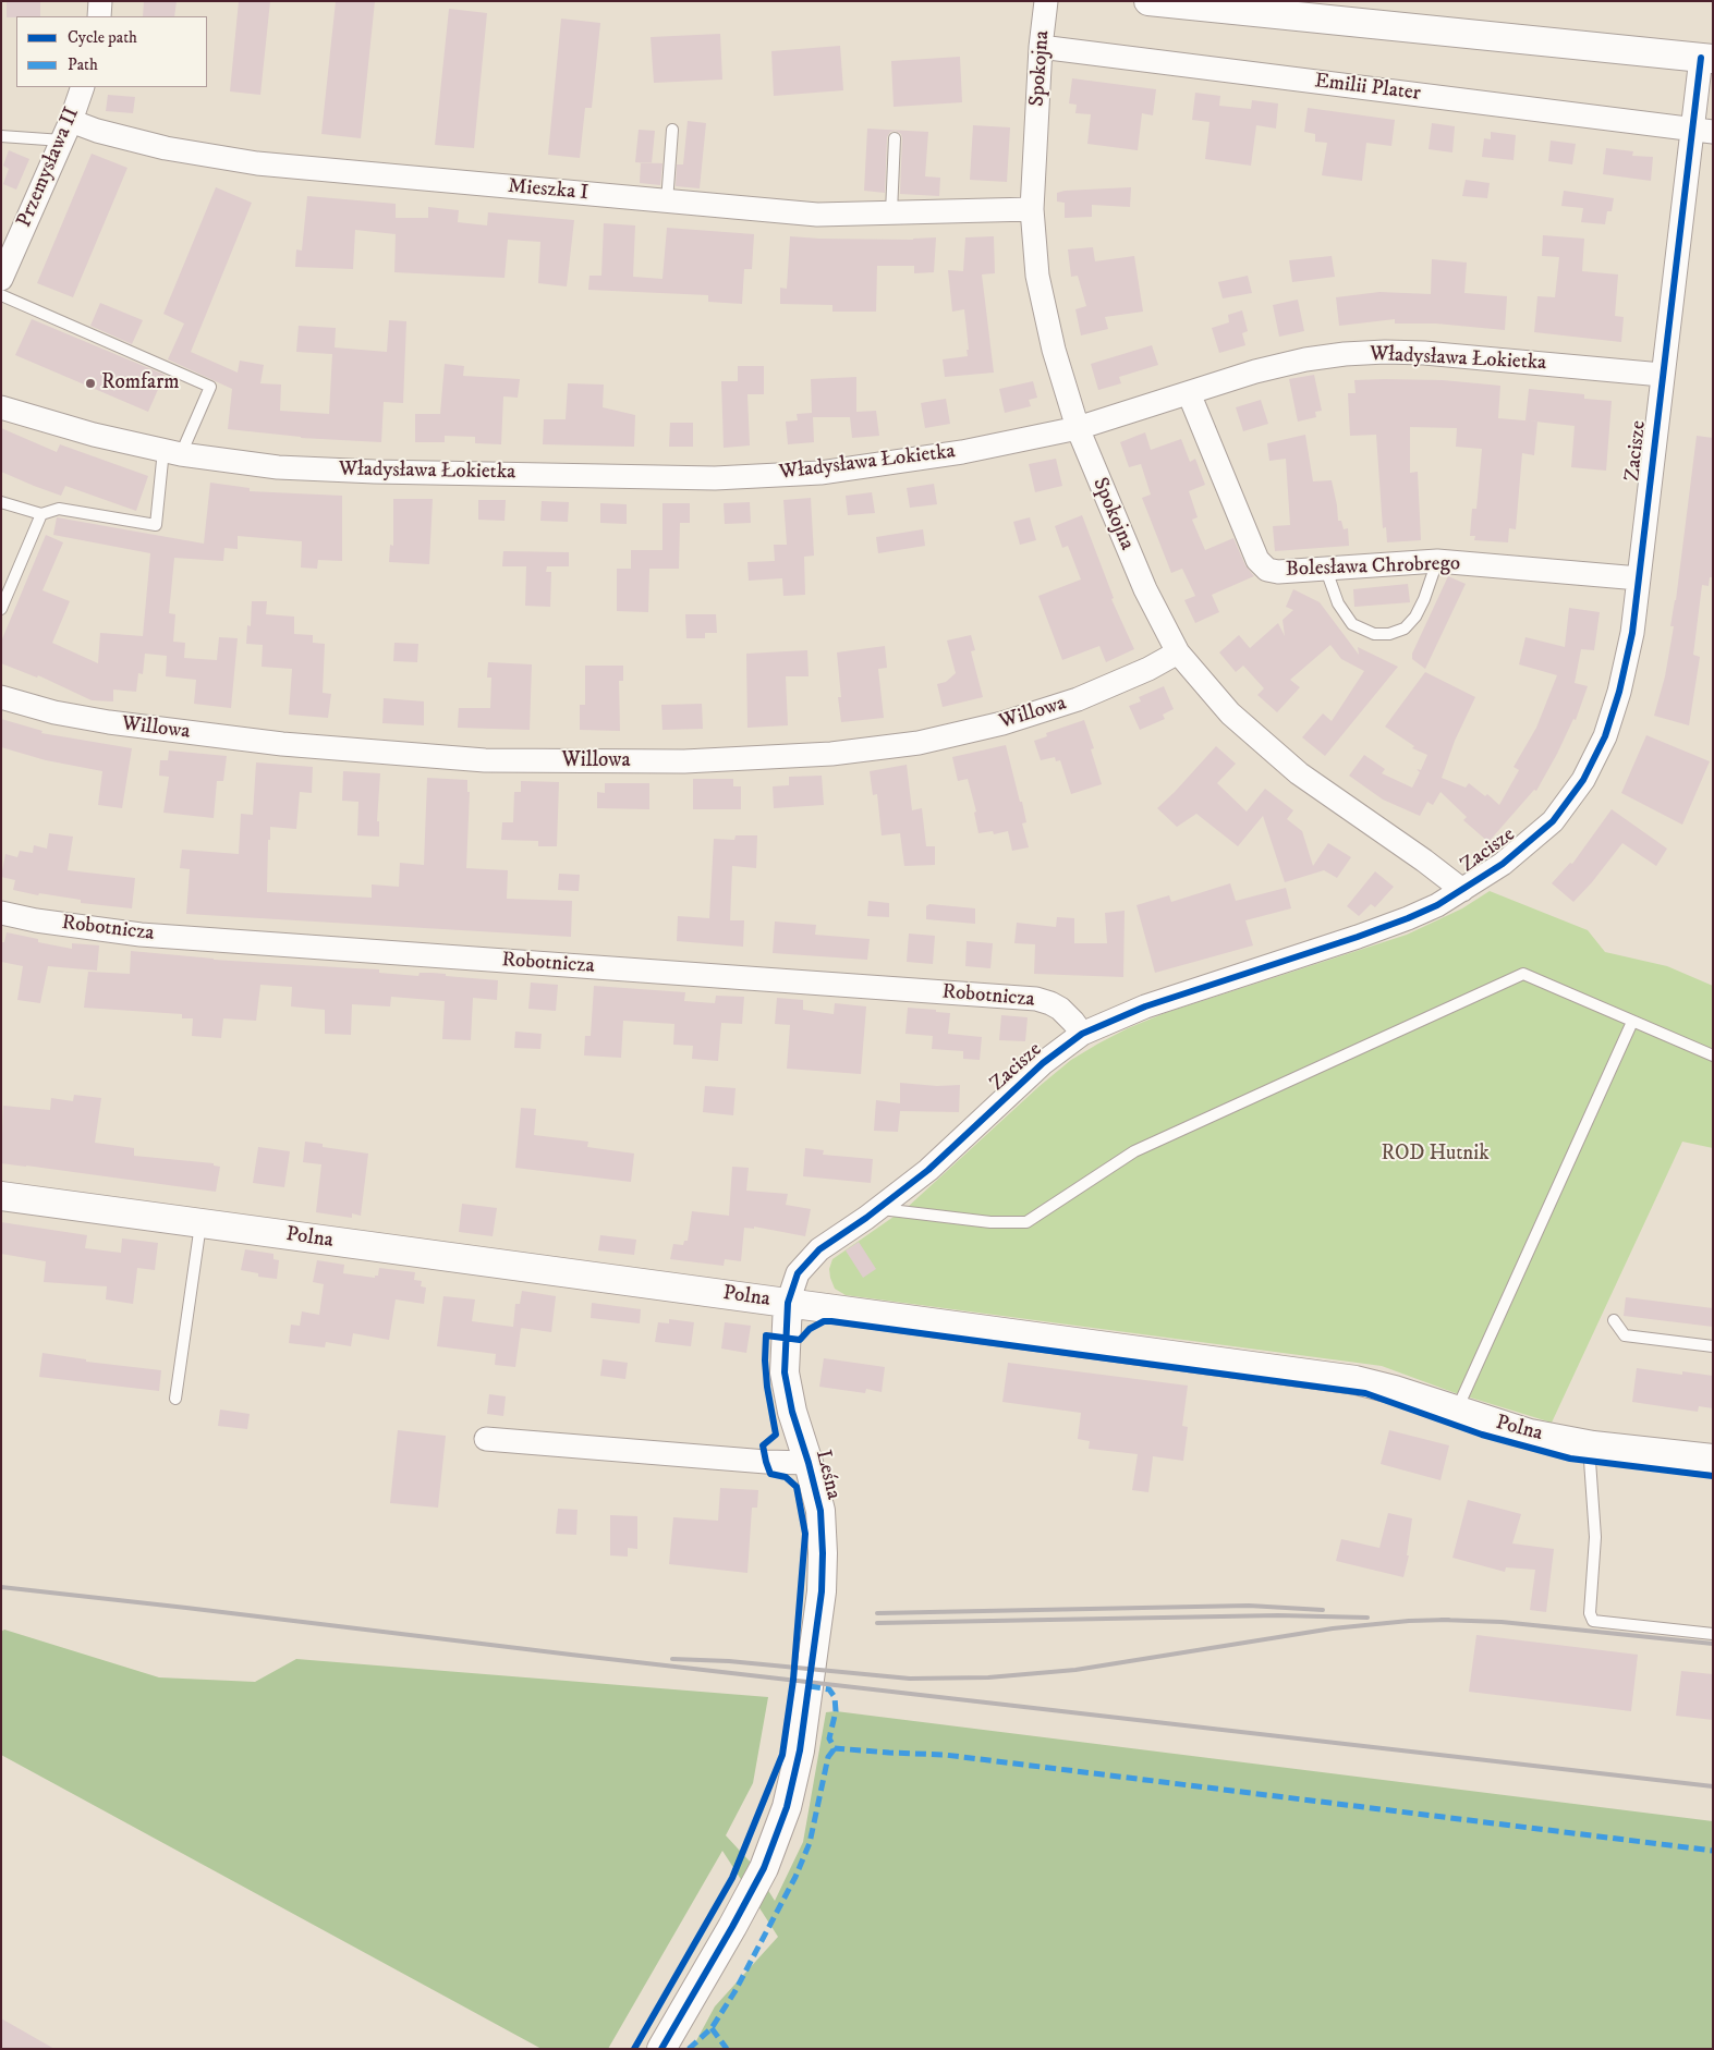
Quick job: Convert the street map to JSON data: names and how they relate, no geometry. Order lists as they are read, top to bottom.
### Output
{
  "streets": {
    "street": [
      "Spokojna",
      "Emilii Plater",
      "Przemysława II",
      "Mieszka I",
      "Władysława Łokietka",
      "Zacisze",
      "Bolesława Chrobrego",
      "Willowa",
      "Robotnicza",
      "Polna",
      "Leśna"
    ]
  },
  "crossings": [
    ["Spokojna", "Emilii Plater"],
    ["Spokojna", "Mieszka I"],
    ["Spokojna", "Władysława Łokietka"],
    ["Spokojna", "Zacisze"],
    ["Spokojna", "Willowa"],
    ["Emilii Plater", "Zacisze"],
    ["Przemysława II", "Mieszka I"],
    ["Władysława Łokietka", "Zacisze"],
    ["Władysława Łokietka", "Bolesława Chrobrego"],
    ["Zacisze", "Bolesława Chrobrego"],
    ["Zacisze", "Robotnicza"],
    ["Zacisze", "Polna"],
    ["Zacisze", "Leśna"],
    ["Polna", "Leśna"]
  ],
  "parks": ["ROD Hutnik"],
  "places": ["Romfarm"],
  "legend": ["Cycle path", "Path"]
}
